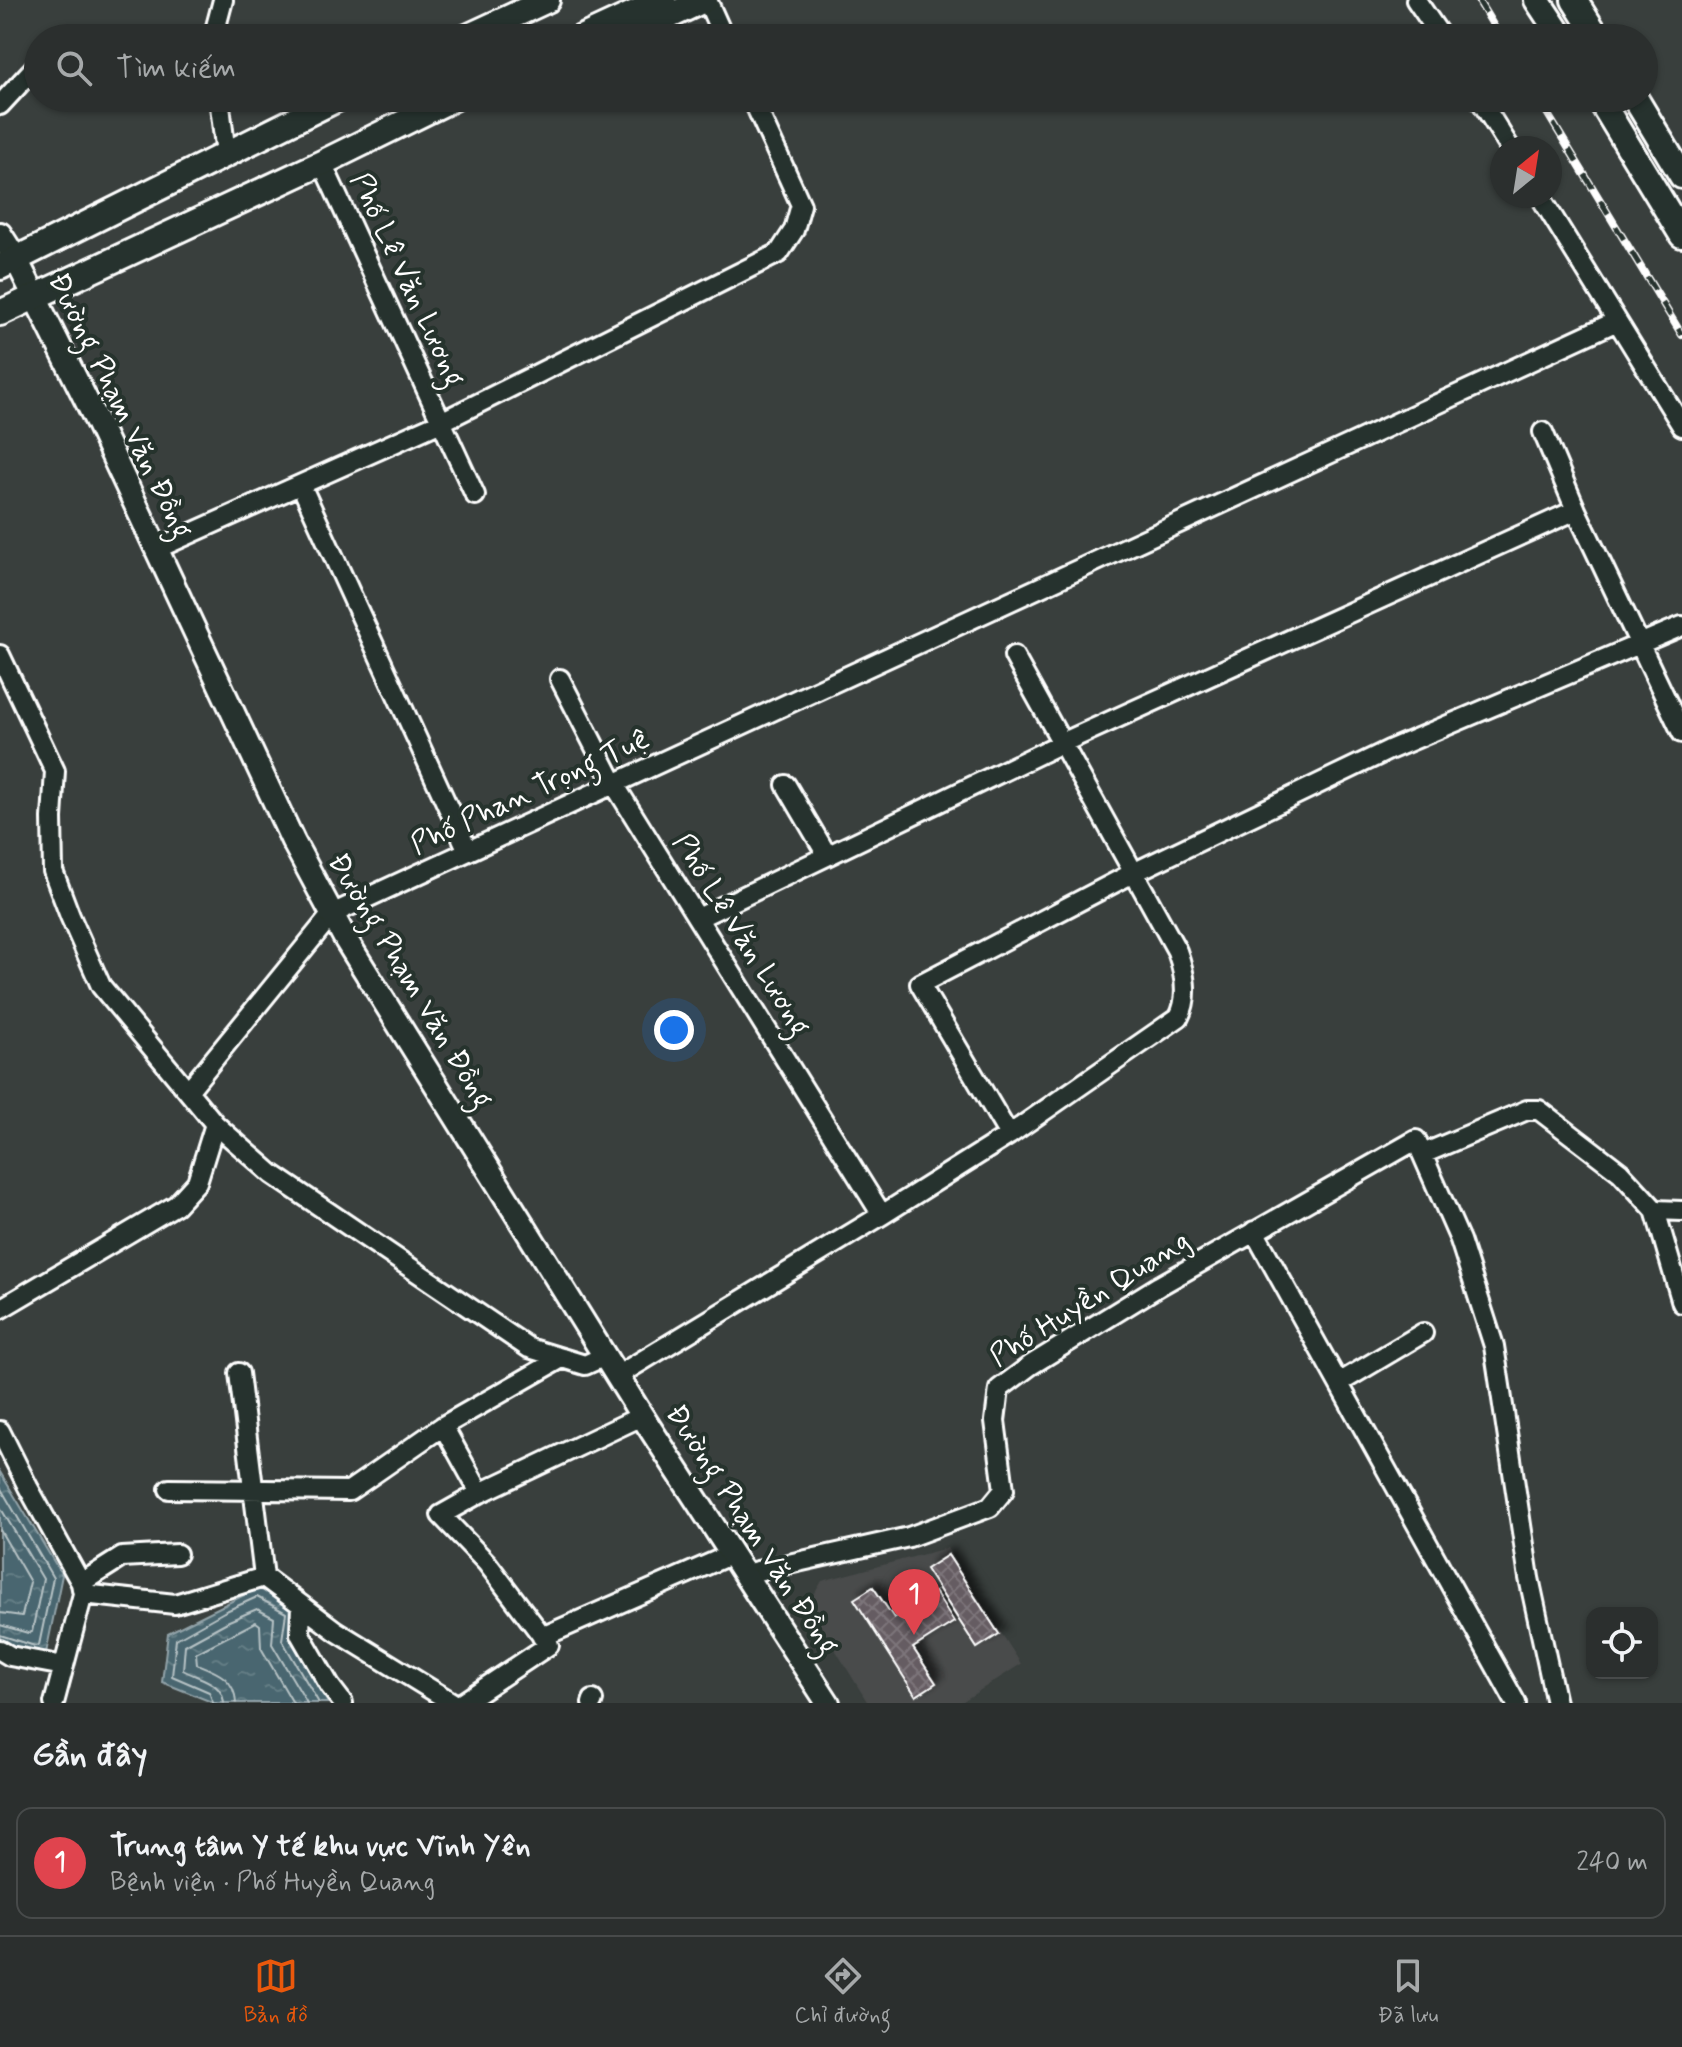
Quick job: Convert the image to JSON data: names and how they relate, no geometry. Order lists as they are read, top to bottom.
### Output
{
  "streets": {
    "street": [
      "Phố Lê Văn Lương",
      "Đường Phạm Văn Đồng",
      "Phố Phan Trọng Tuệ",
      "Phố Huyền Quang"
    ]
  },
  "crossings": [
    ["Phố Lê Văn Lương", "Đường Phạm Văn Đồng"],
    ["Phố Lê Văn Lương", "Phố Phan Trọng Tuệ"],
    ["Đường Phạm Văn Đồng", "Phố Phan Trọng Tuệ"],
    ["Đường Phạm Văn Đồng", "Phố Huyền Quang"]
  ],
  "north": "top right",
  "page": {
    "search": "Tìm kiếm",
    "pins": "1",
    "heading": "Gần đây",
    "list": [
      {
        "mark": "1",
        "name": "Trung tâm Y tế khu vực Vĩnh Yên",
        "note": "Bệnh viện · Phố Huyền Quang",
        "value": "240 m"
      }
    ],
    "nav": ["Bản đồ", "Chỉ đường", "Đã lưu"]
  }
}
